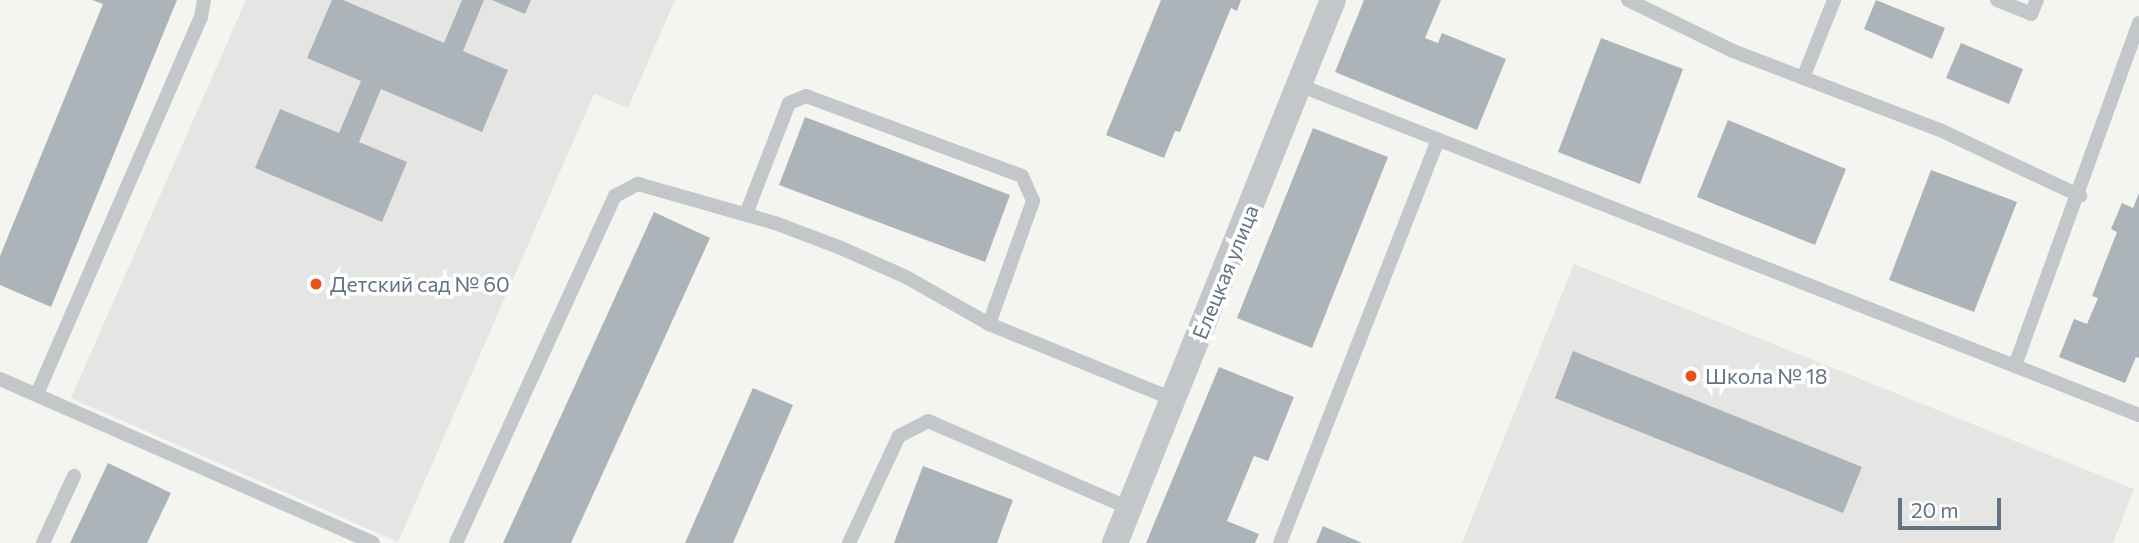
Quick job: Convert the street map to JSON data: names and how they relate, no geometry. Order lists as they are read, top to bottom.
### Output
{
  "streets": {
    "street": ["Елецкая улица"]
  },
  "places": ["Детский сад № 60", "Школа № 18"],
  "scale_bar": "20 m"
}
